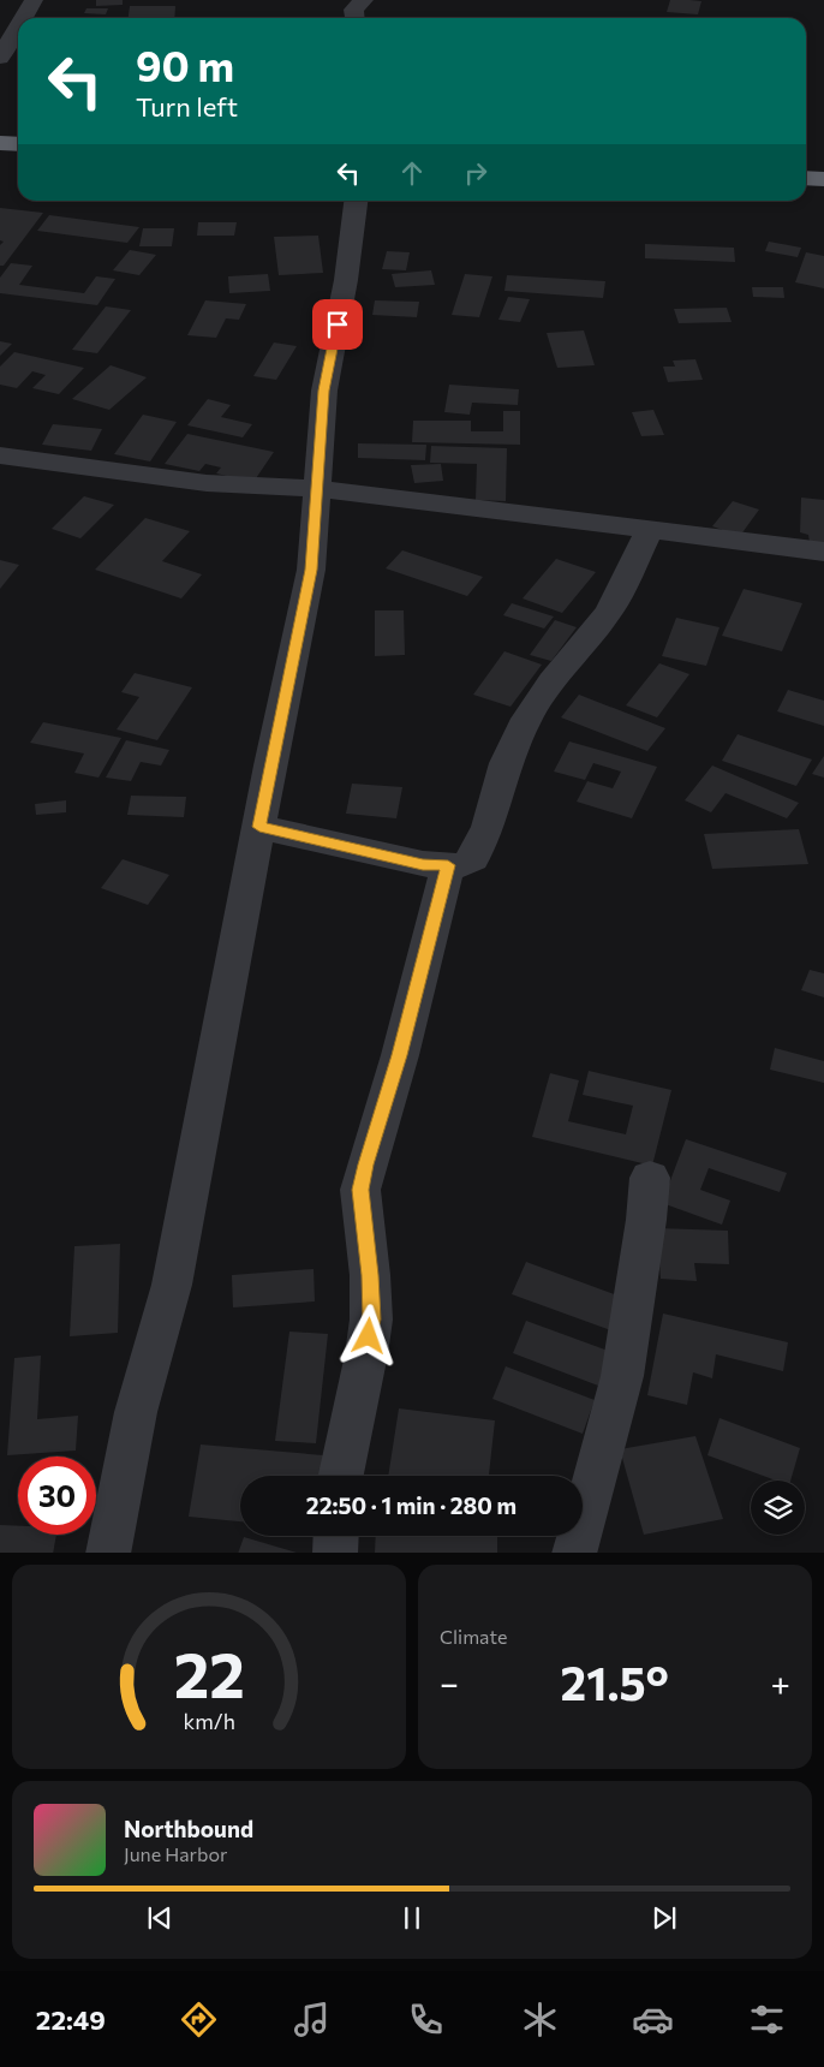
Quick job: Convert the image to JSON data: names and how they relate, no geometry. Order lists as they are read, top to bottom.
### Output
{
  "page": {
    "turn": ["90 m", "Turn left"],
    "limit": "30",
    "trip": "22:50 · 1 min · 280 m",
    "tile": "Climate",
    "heat": ["−", "21.5°", "+"],
    "song": ["Northbound", "June Harbor"],
    "tabs": "22:49",
    "gauge": ["22", "km/h"]
  }
}
